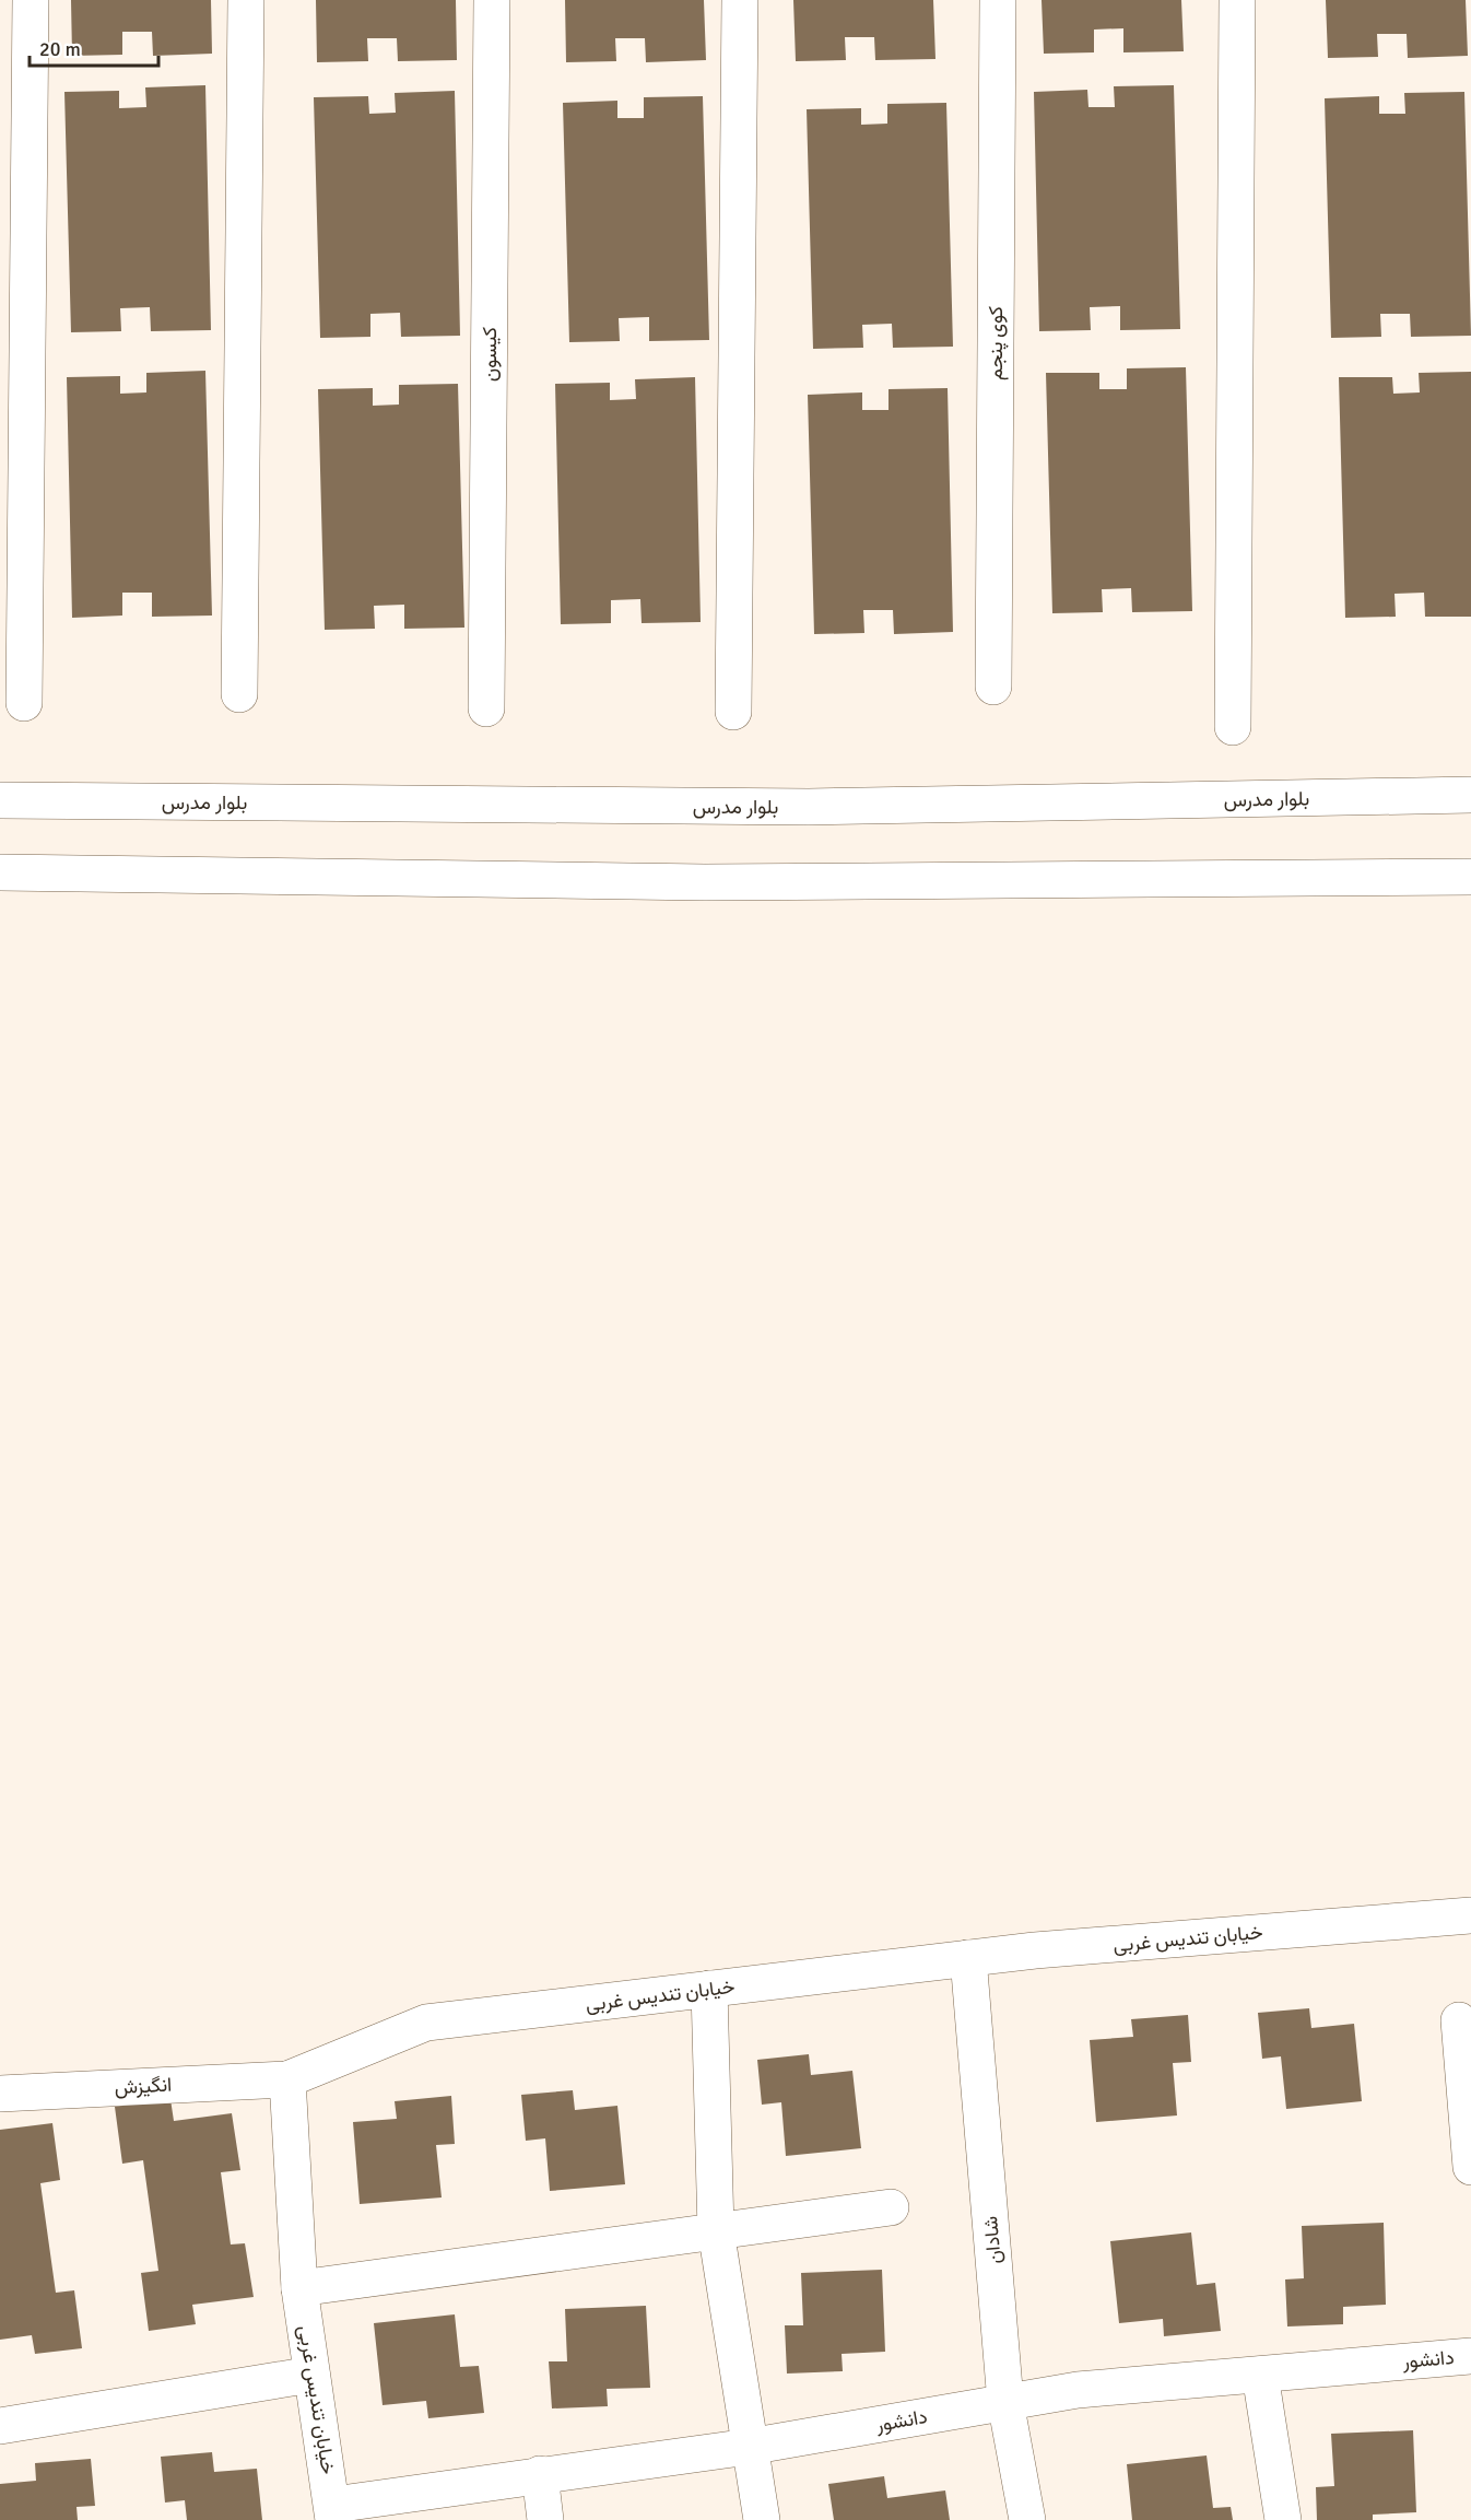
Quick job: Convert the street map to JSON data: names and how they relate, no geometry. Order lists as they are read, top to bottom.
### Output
{
  "streets": {
    "street": [
      "کوی پنجم",
      "کیسون",
      "بلوار مدرس",
      "خیابان تندیس غربی",
      "انگیزش",
      "شادان",
      "دانشور"
    ]
  },
  "crossings": [
    ["خیابان تندیس غربی", "انگیزش"],
    ["خیابان تندیس غربی", "شادان"],
    ["خیابان تندیس غربی", "دانشور"],
    ["شادان", "دانشور"]
  ],
  "scale_bar": "20 m"
}
